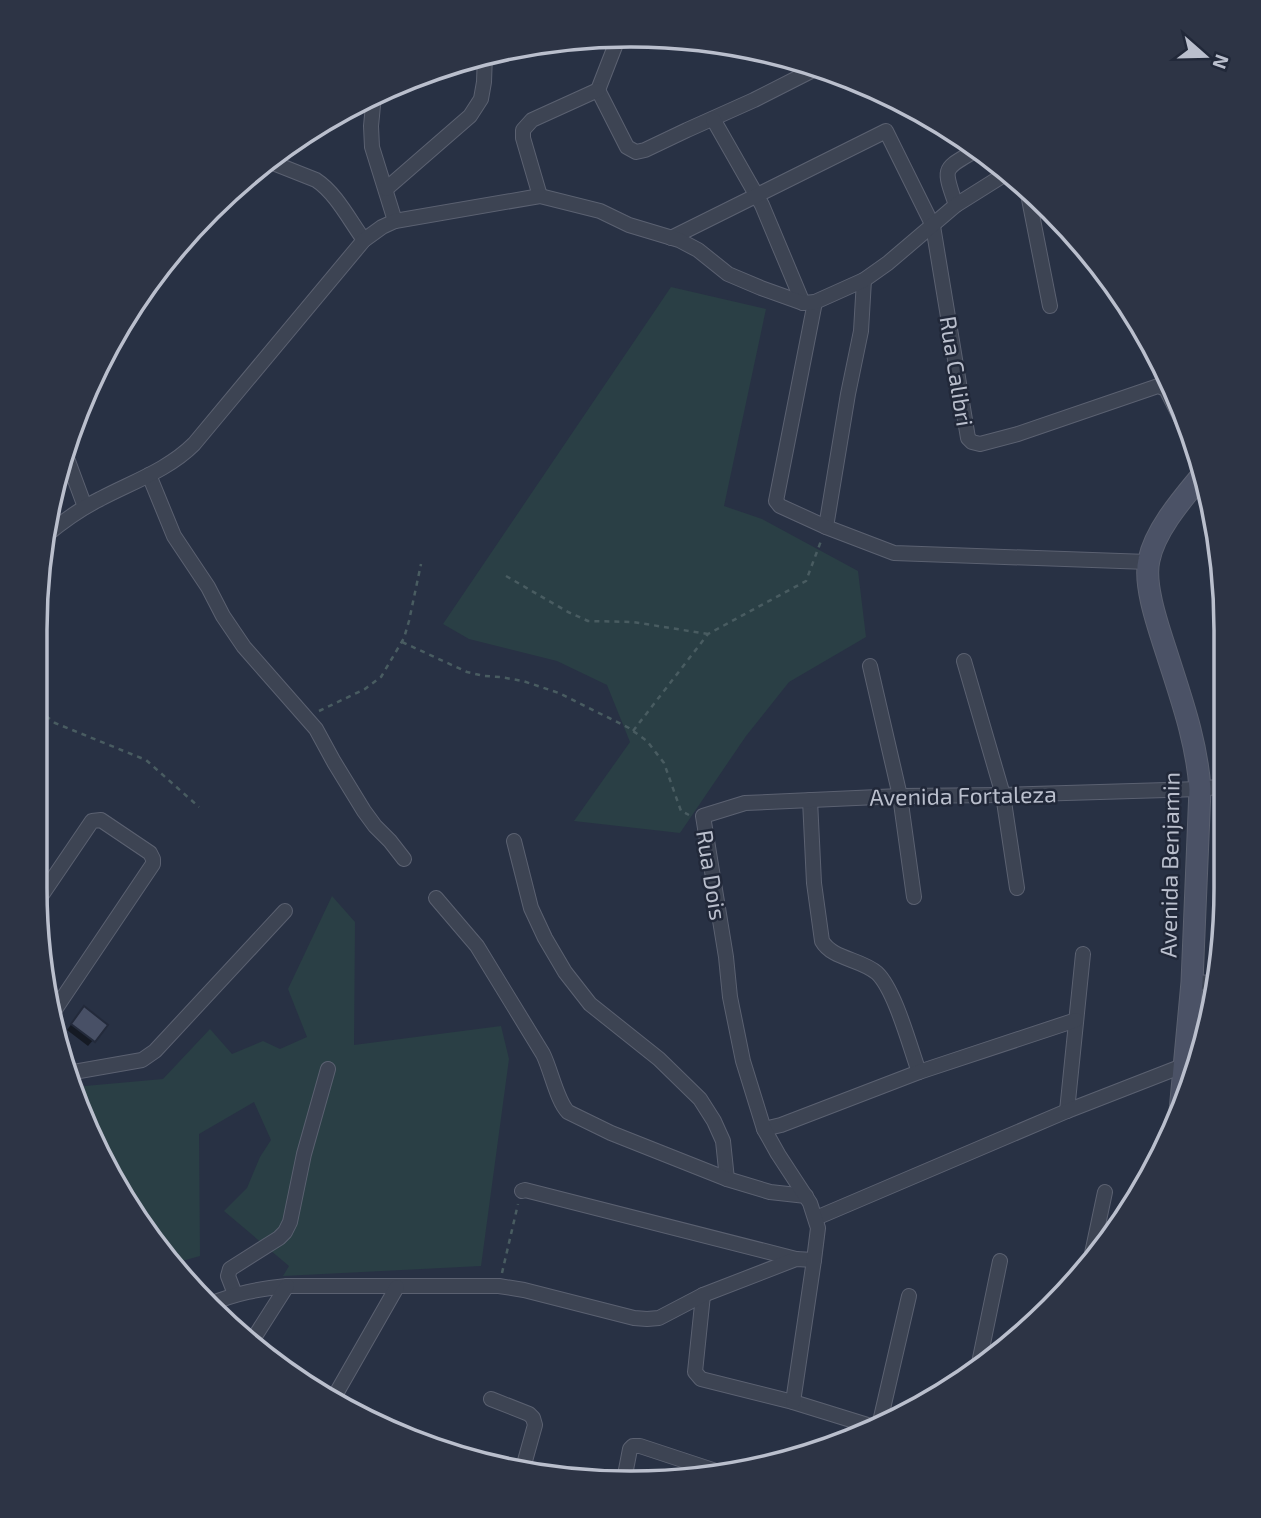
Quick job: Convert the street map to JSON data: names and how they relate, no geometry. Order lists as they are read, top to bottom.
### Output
{
  "streets": {
    "street": [
      "Rua Calibri",
      "Avenida Fortaleza",
      "Avenida Benjamin",
      "Rua Dois"
    ]
  },
  "crossings": [
    ["Avenida Fortaleza", "Avenida Benjamin"],
    ["Avenida Fortaleza", "Rua Dois"]
  ],
  "north": "right"
}
